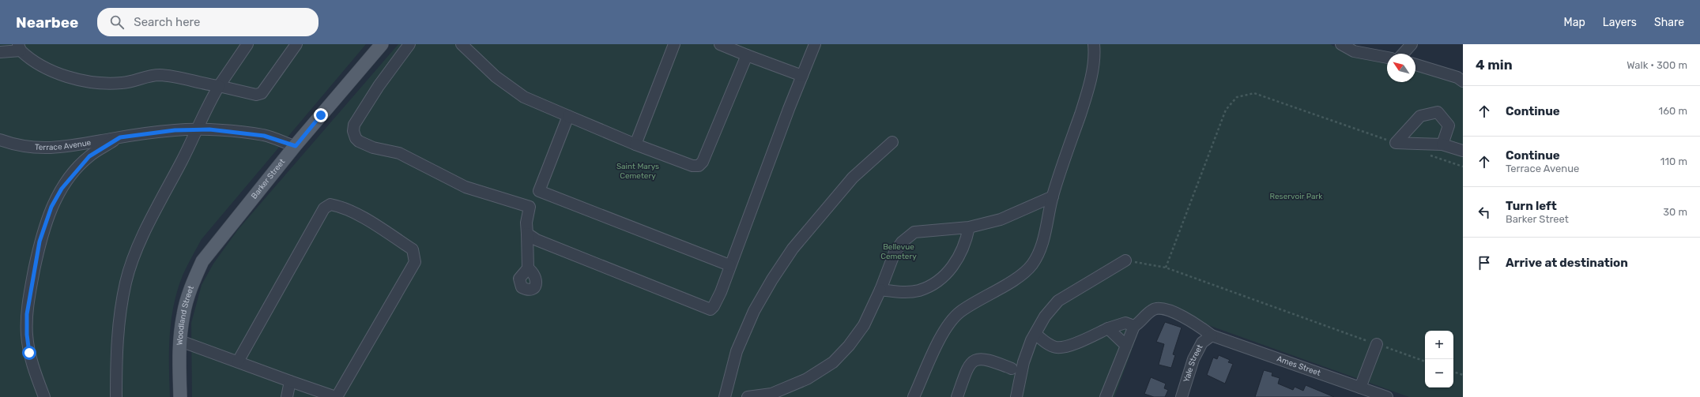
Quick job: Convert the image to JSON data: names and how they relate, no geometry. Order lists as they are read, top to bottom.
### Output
{
  "streets": {
    "main road": ["Barker Street", "Woodland Street"],
    "street": ["Terrace Avenue", "Yale Street", "Ames Street"]
  },
  "crossings": [
    ["Terrace Avenue", "Barker Street"],
    ["Barker Street", "Woodland Street"],
    ["Yale Street", "Ames Street"]
  ],
  "parks": ["Saint Marys Cemetery", "Reservoir Park", "Bellevue Cemetery"],
  "north": "top left",
  "page": {
    "header": "Nearbee",
    "search": "Search here",
    "nav": ["Map", "Layers", "Share"],
    "heading": ["4 min", "Walk · 300 m"],
    "list": [
      ["Continue", "160 m"],
      ["Continue", "Terrace Avenue", "110 m"],
      ["Turn left", "Barker Street", "30 m"],
      "Arrive at destination"
    ],
    "map_buttons": ["+", "−"]
  }
}
